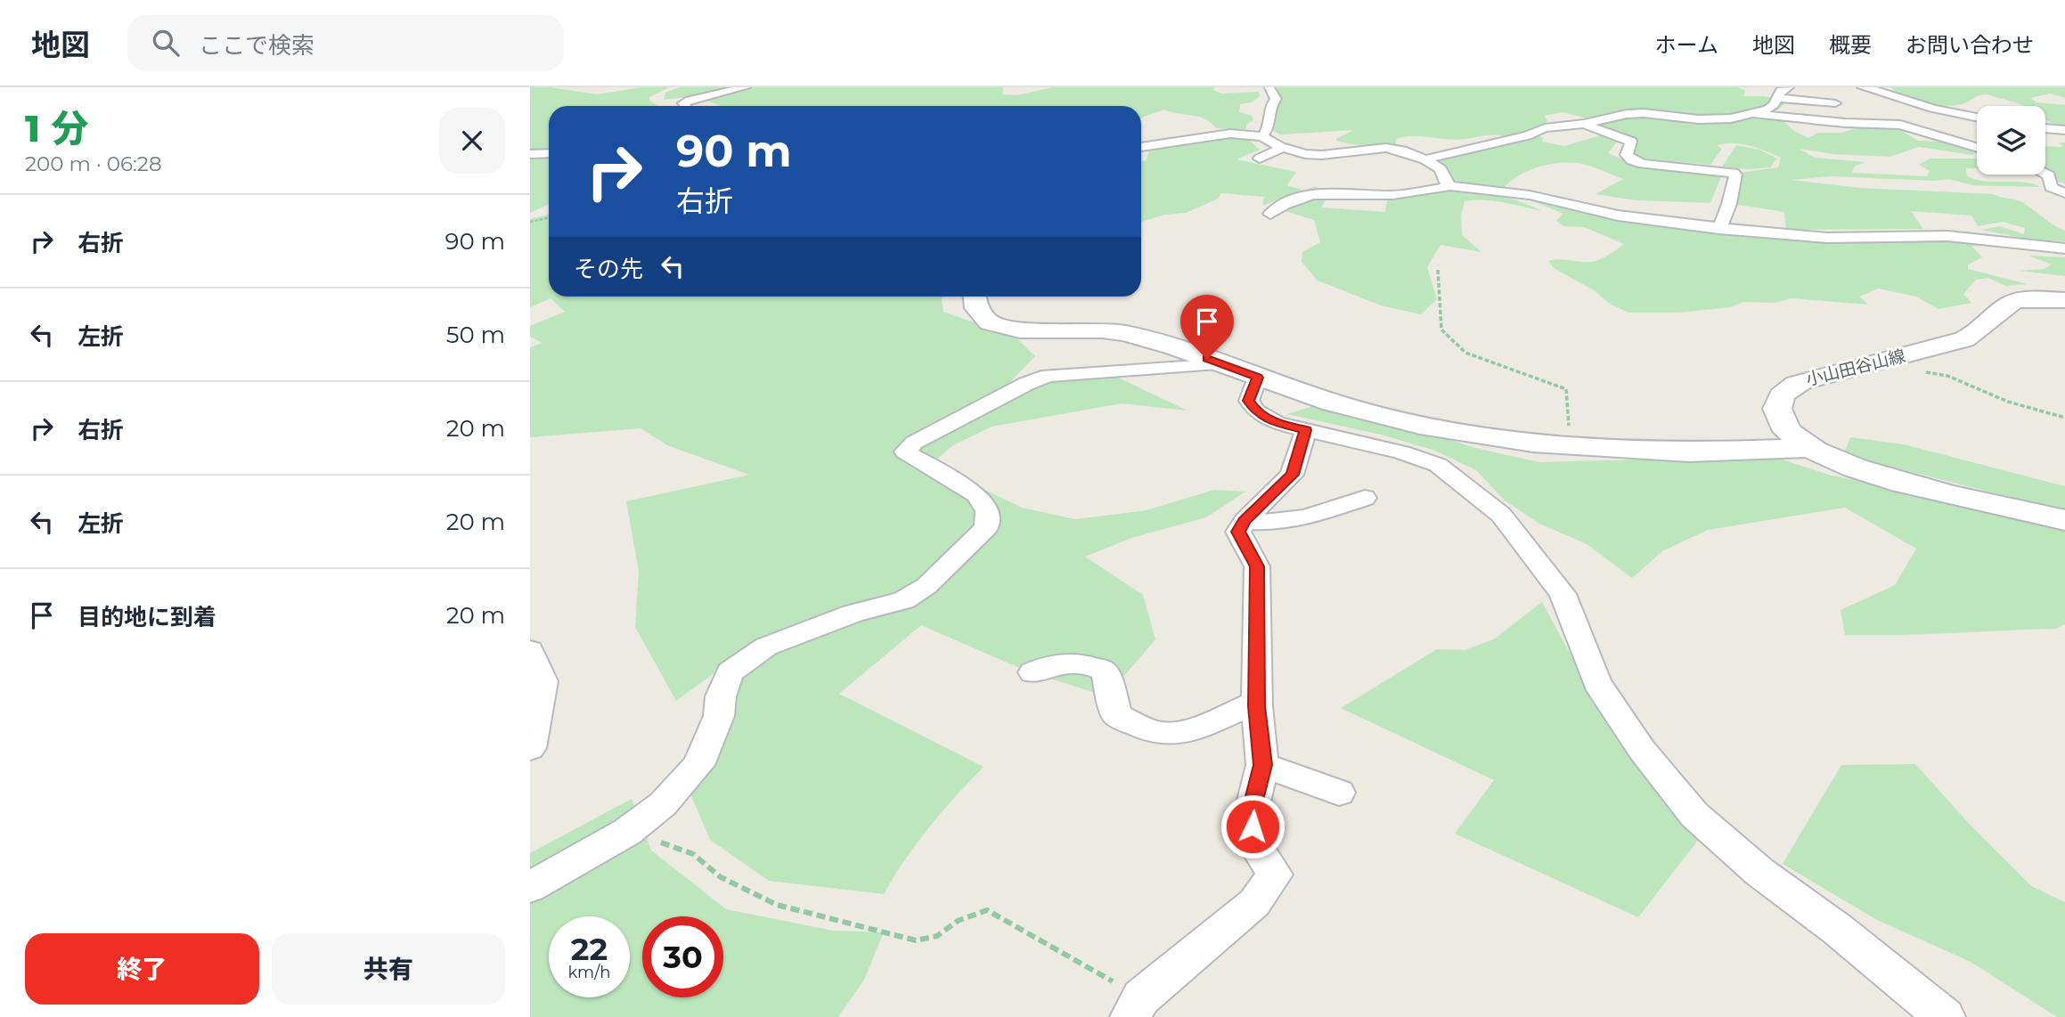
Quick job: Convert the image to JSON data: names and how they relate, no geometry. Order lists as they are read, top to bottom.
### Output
{
  "streets": {
    "street": ["小山田谷山線"]
  },
  "page": {
    "header": "地図",
    "search": "ここで検索",
    "nav": [
      "ホーム",
      "地図",
      "概要",
      "お問い合わせ"
    ],
    "heading": ["1 分", "200 m · 06:28"],
    "turn": ["90 m", "右折"],
    "list": [
      {
        "name": "右折",
        "value": "90 m"
      },
      {
        "name": "左折",
        "value": "50 m"
      },
      {
        "name": "右折",
        "value": "20 m"
      },
      {
        "name": "左折",
        "value": "20 m"
      },
      {
        "name": "目的地に到着",
        "value": "20 m"
      }
    ],
    "then": "その先",
    "speed": "22 km/h",
    "limit": "30",
    "buttons": ["終了", "共有"]
  }
}
